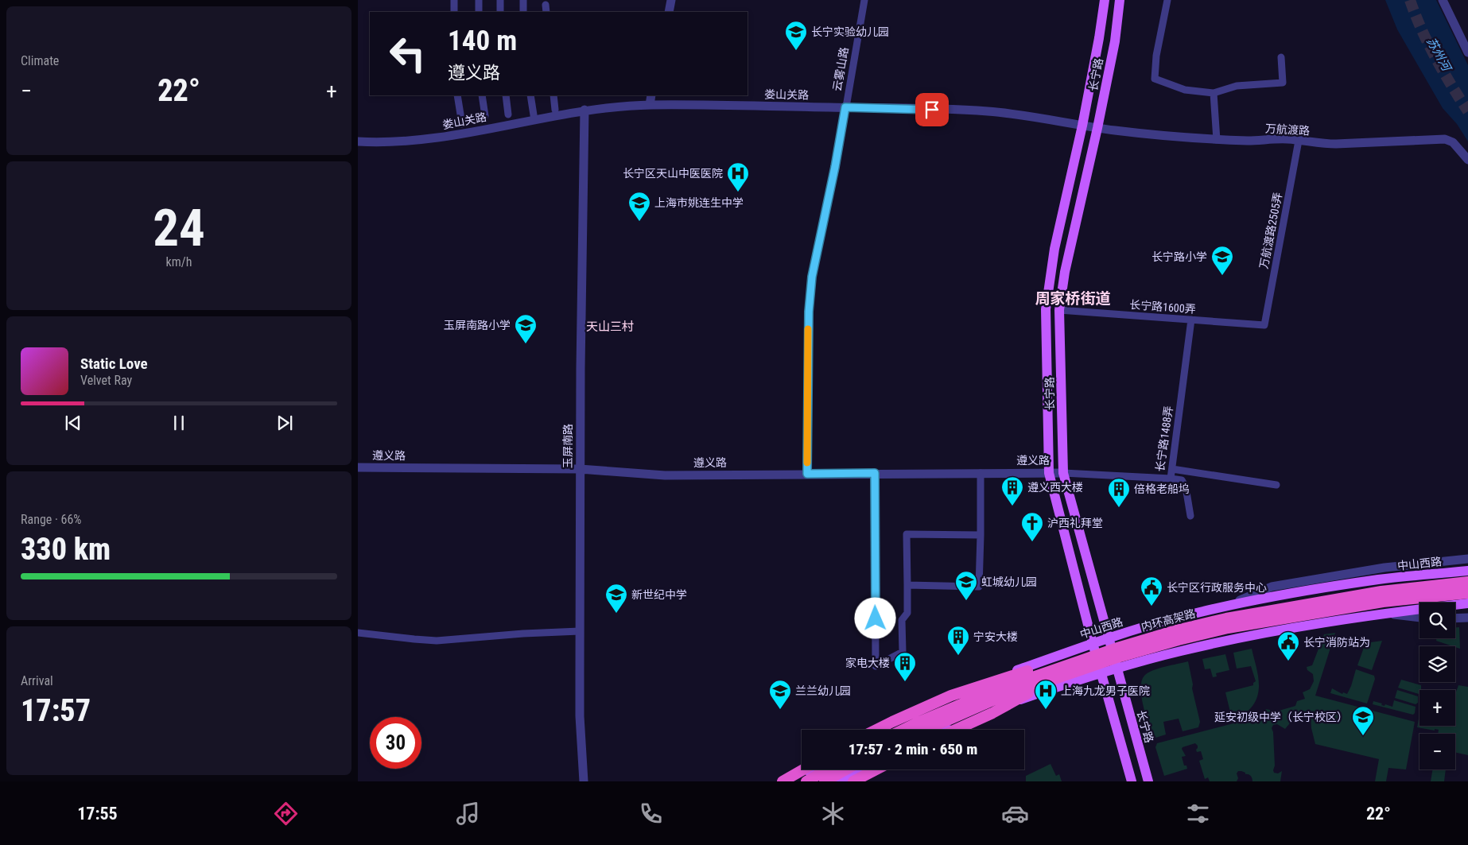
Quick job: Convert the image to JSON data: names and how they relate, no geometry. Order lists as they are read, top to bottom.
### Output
{
  "streets": {
    "highway": ["内环高架路"],
    "main road": ["长宁路", "中山西路"],
    "street": [
      "云雾山路",
      "娄山关路",
      "万航渡路",
      "万航渡路2505弄",
      "长宁路1600弄",
      "长宁路1488弄",
      "玉屏南路",
      "遵义路"
    ]
  },
  "crossings": [
    ["云雾山路", "娄山关路"],
    ["云雾山路", "遵义路"],
    ["长宁路", "娄山关路"],
    ["长宁路", "万航渡路"],
    ["长宁路", "长宁路1600弄"],
    ["长宁路", "长宁路1488弄"],
    ["长宁路", "遵义路"],
    ["长宁路", "中山西路"],
    ["娄山关路", "万航渡路"],
    ["娄山关路", "玉屏南路"],
    ["万航渡路", "万航渡路2505弄"],
    ["万航渡路2505弄", "长宁路1600弄"],
    ["长宁路1600弄", "长宁路1488弄"],
    ["长宁路1488弄", "遵义路"],
    ["玉屏南路", "遵义路"]
  ],
  "districts": ["周家桥街道", "天山三村"],
  "water": ["苏州河"],
  "places": {
    "school or university": [
      "长宁实验幼儿园",
      "上海市姚连生中学",
      "长宁路小学",
      "玉屏南路小学",
      "虹城幼儿园",
      "新世纪中学",
      "兰兰幼儿园",
      "延安初级中学（长宁校区）"
    ],
    "hospital": ["长宁区天山中医医院", "上海九龙男子医院"],
    "building": [
      "遵义西大楼",
      "倍格老船坞",
      "宁安大楼",
      "家电大楼"
    ],
    "church": ["沪西礼拜堂"],
    "public building": ["长宁区行政服务中心", "长宁消防站为"]
  },
  "page": {
    "tile": [
      "Climate",
      ["24", "km/h"],
      ["Range · 66%", "330 km"],
      ["Arrival", "17:57"]
    ],
    "turn": ["140 m", "遵义路"],
    "heat": ["−", "22°", "+"],
    "song": ["Static Love", "Velvet Ray"],
    "map_buttons": ["+", "−"],
    "limit": "30",
    "trip": "17:57 · 2 min · 650 m",
    "tabs": ["17:55", "22°"]
  }
}
